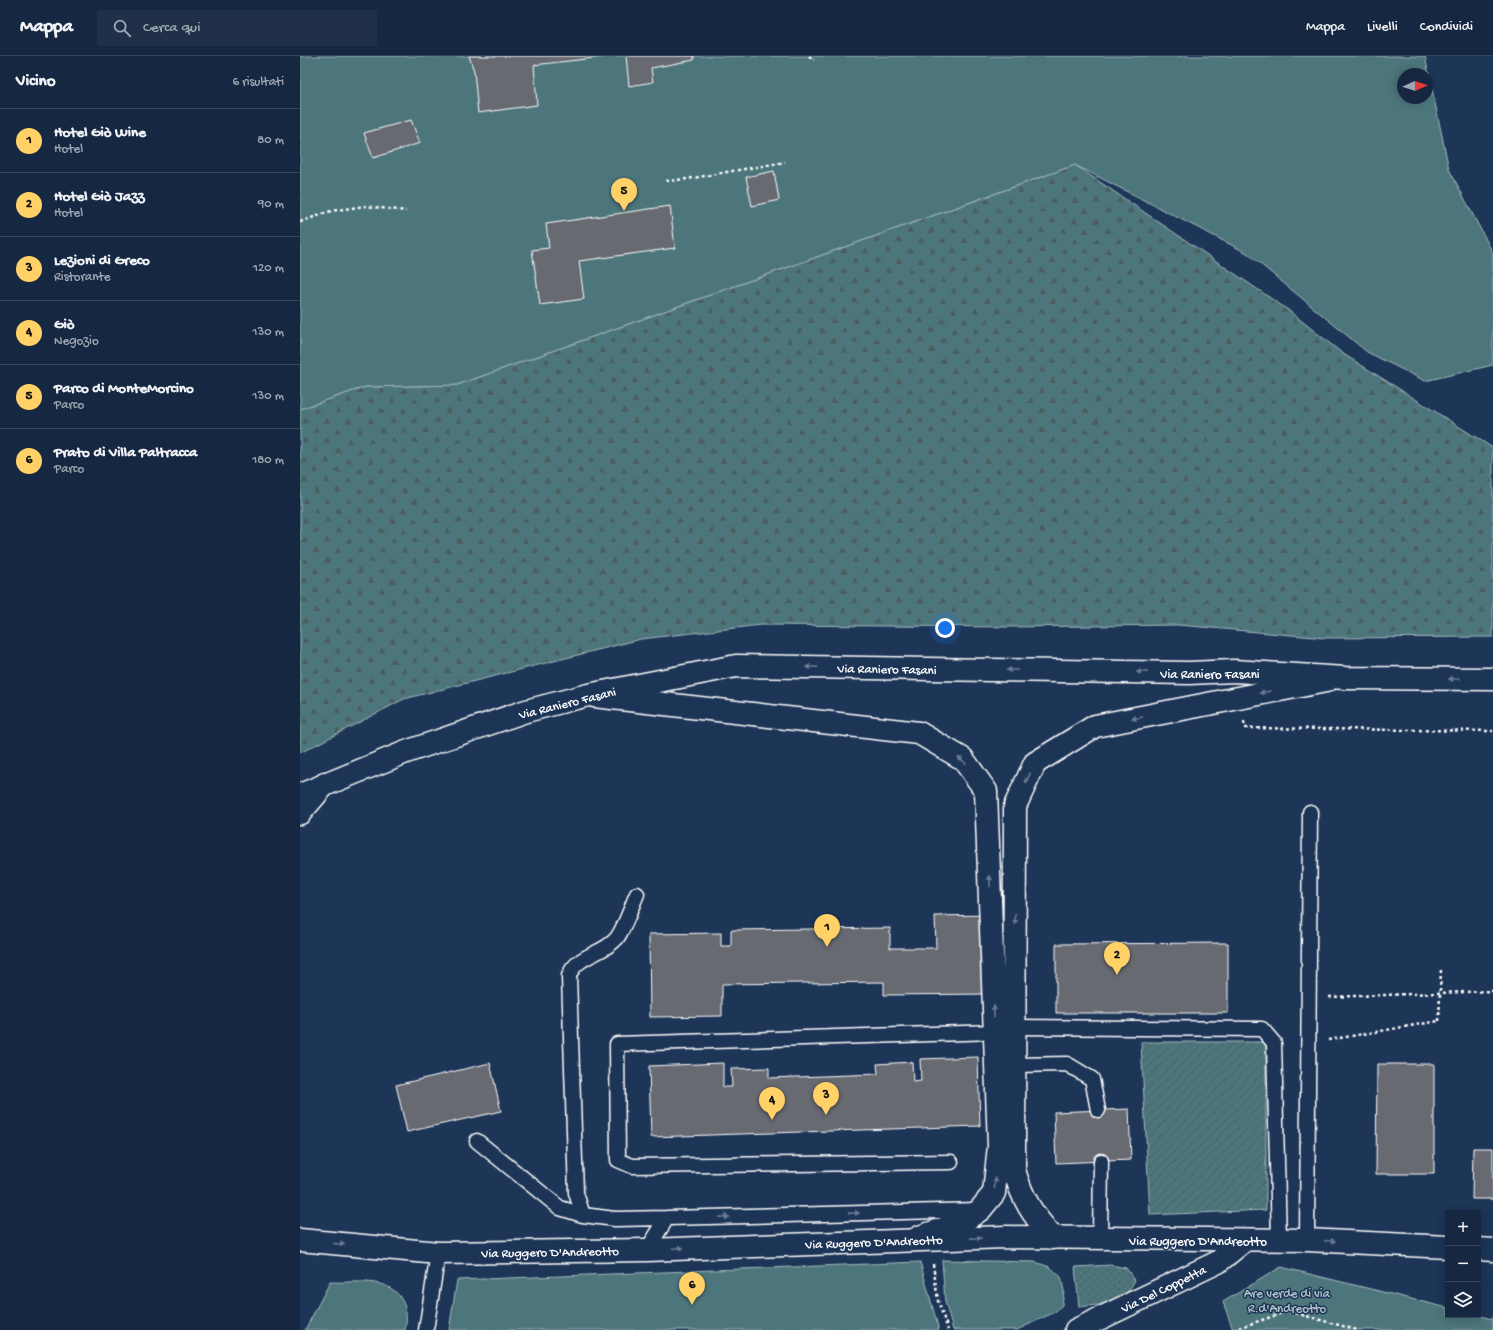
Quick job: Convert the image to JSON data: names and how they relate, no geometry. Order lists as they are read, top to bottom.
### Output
{
  "streets": {
    "main road": ["Via Raniero Fasani", "Via Ruggero D'Andreotto", "Via Del Coppetta"]
  },
  "crossings": [
    ["Via Ruggero D'Andreotto", "Via Del Coppetta"]
  ],
  "one_way": ["Via Raniero Fasani", "Via Ruggero D'Andreotto"],
  "parks": ["Are verde di via R.d'Andreotto"],
  "north": "right",
  "page": {
    "header": "Mappa",
    "search": "Cerca qui",
    "nav": ["Mappa", "Livelli", "Condividi"],
    "heading": ["Vicino", "6 risultati"],
    "list": [
      {
        "mark": "1",
        "name": "Hotel Giò Wine",
        "note": "Hotel",
        "value": "80 m"
      },
      {
        "mark": "2",
        "name": "Hotel Giò Jazz",
        "note": "Hotel",
        "value": "90 m"
      },
      {
        "mark": "3",
        "name": "Lezioni di Greco",
        "note": "Ristorante",
        "value": "120 m"
      },
      {
        "mark": "4",
        "name": "Giò",
        "note": "Negozio",
        "value": "130 m"
      },
      {
        "mark": "5",
        "name": "Parco di MonteMorcino",
        "note": "Parco",
        "value": "130 m"
      },
      {
        "mark": "6",
        "name": "Prato di Villa Paltracca",
        "note": "Parco",
        "value": "180 m"
      }
    ],
    "pins": [
      "5",
      "1",
      "2",
      "3",
      "4",
      "6"
    ],
    "map_buttons": ["+", "−"]
  }
}
